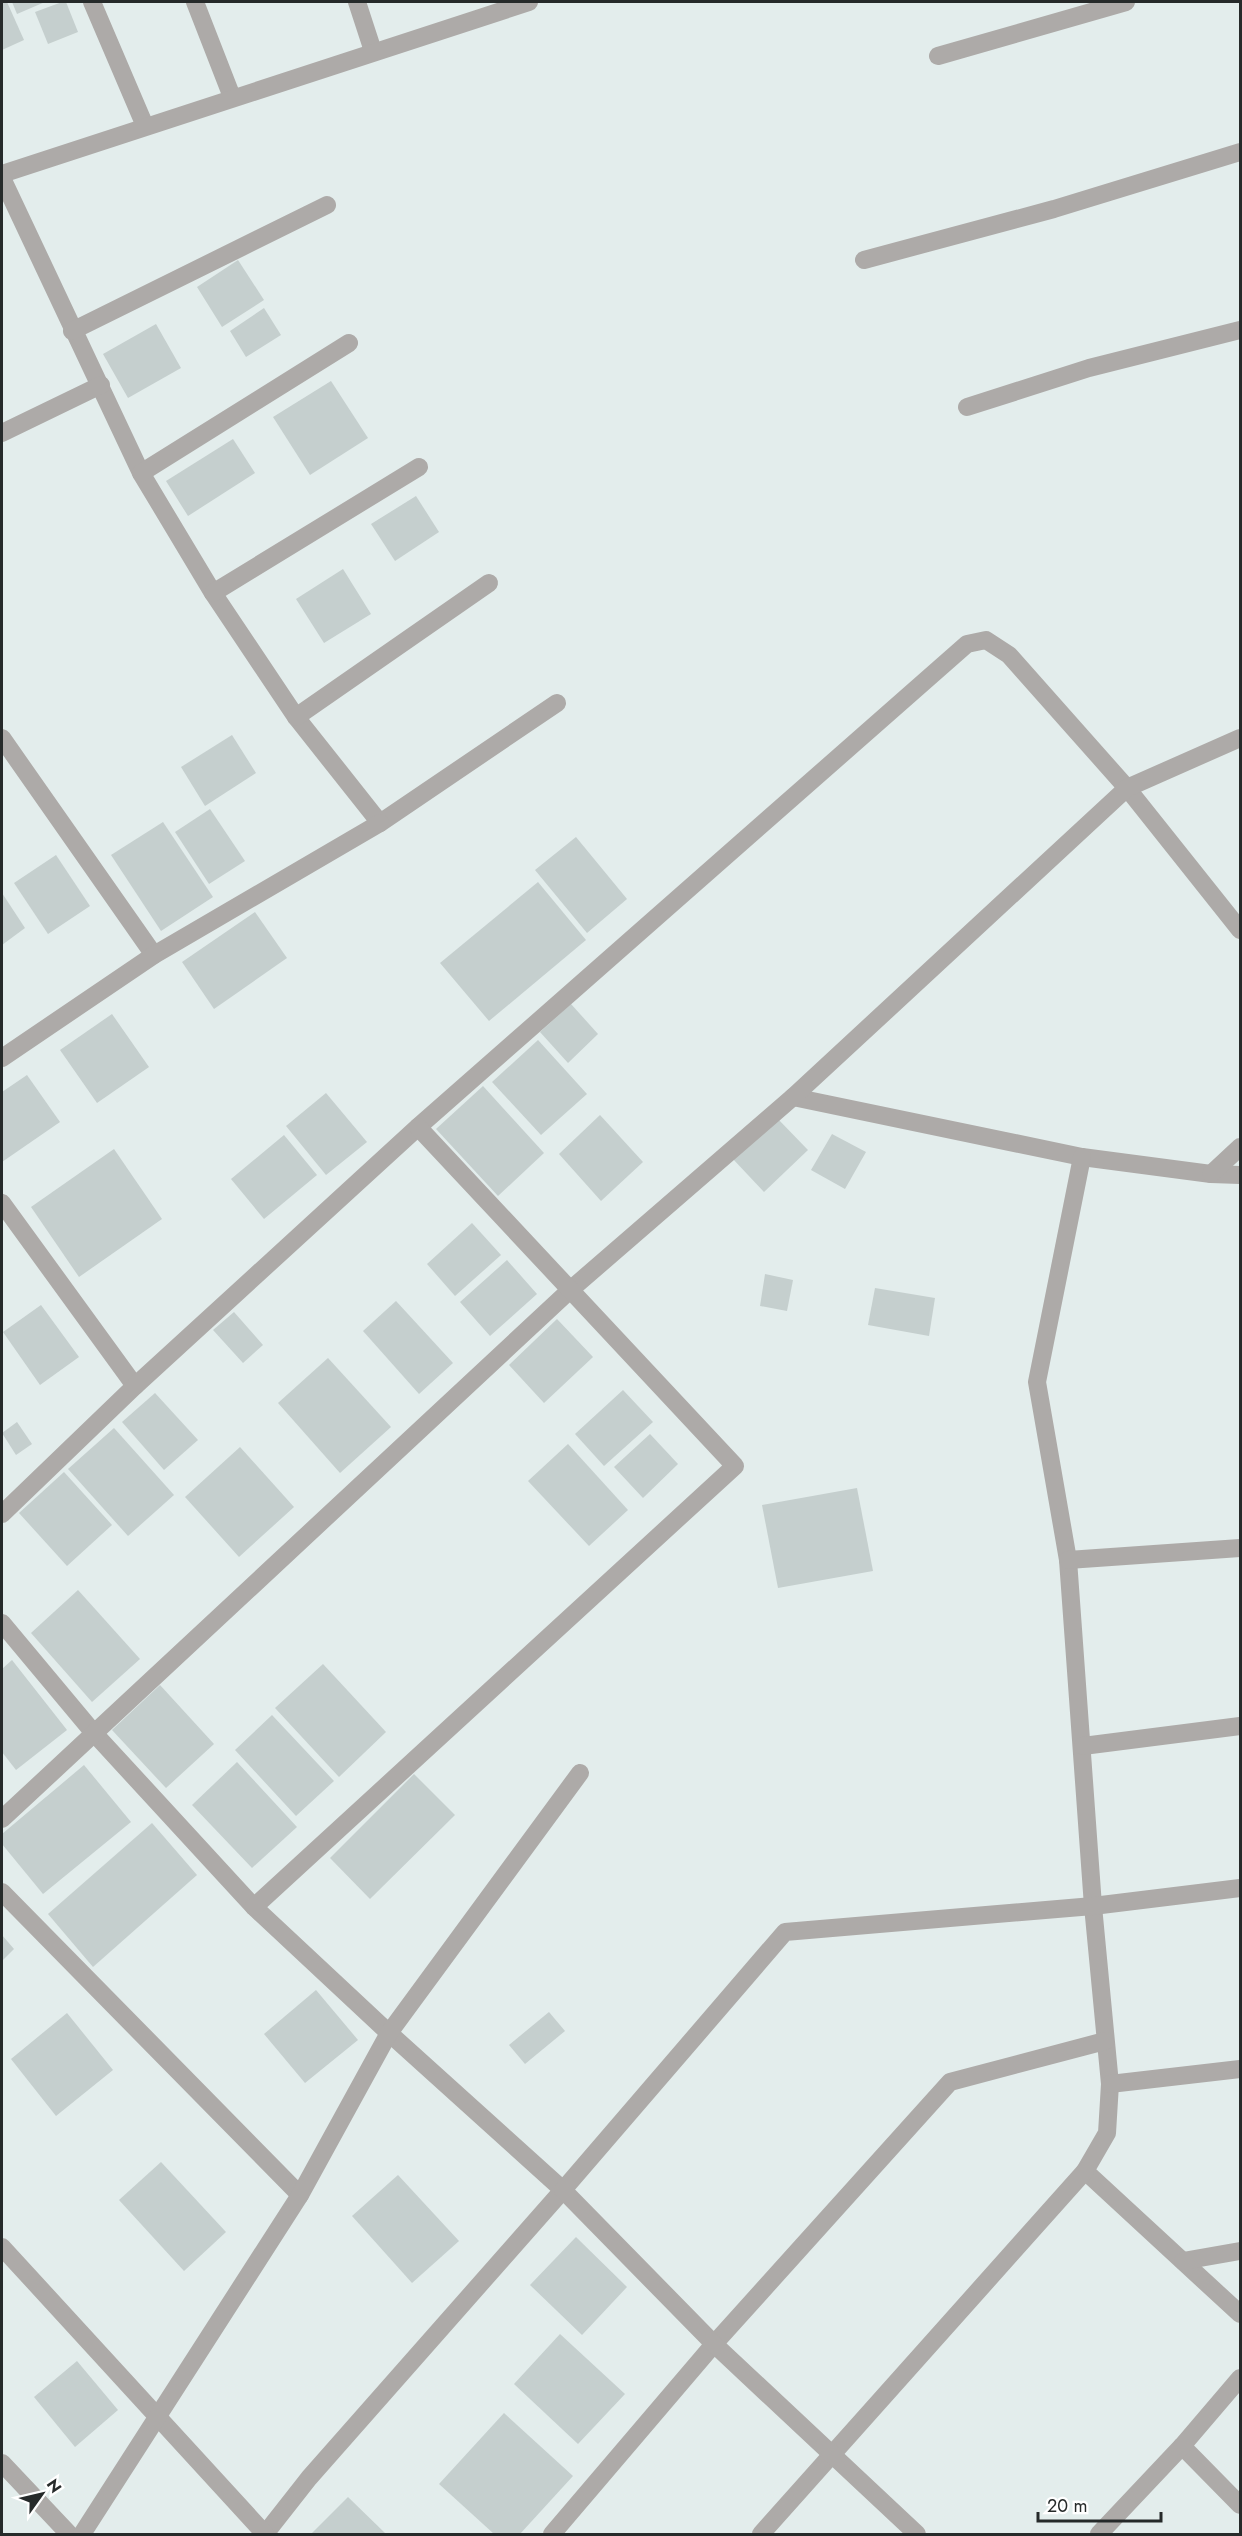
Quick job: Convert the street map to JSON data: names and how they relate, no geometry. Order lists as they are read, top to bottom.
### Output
{
  "scale_bar": "20 m",
  "north": "top right"
}
